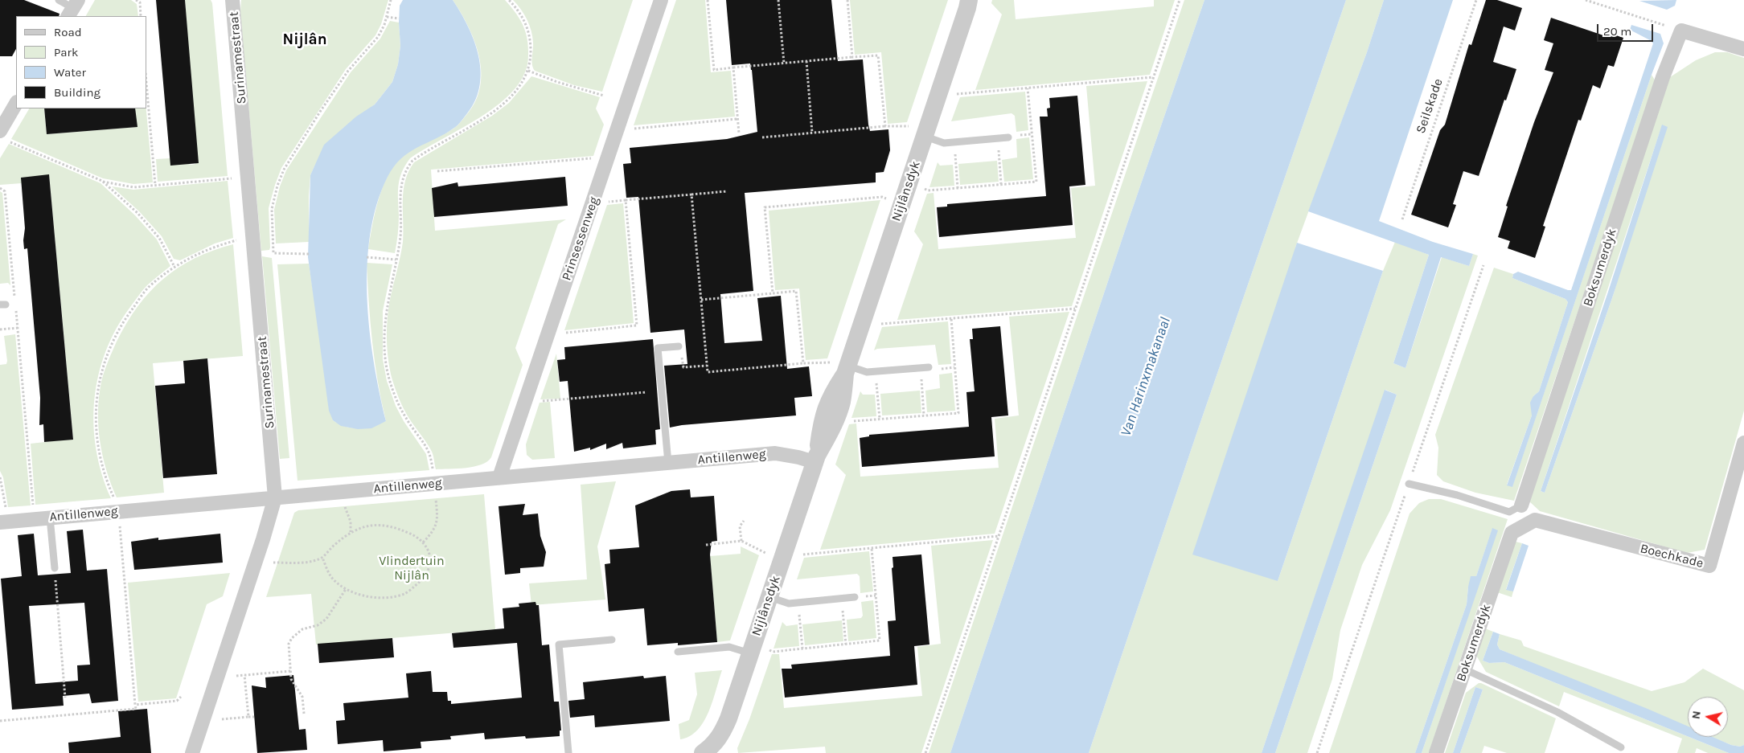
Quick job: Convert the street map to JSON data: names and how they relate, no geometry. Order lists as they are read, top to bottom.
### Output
{
  "streets": {
    "street": [
      "Surinamestraat",
      "Nijlânsdyk",
      "Prinsessenweg",
      "Boksumerdyk",
      "Antillenweg",
      "Boechkade"
    ],
    "path": ["Seilskade"]
  },
  "crossings": [
    ["Surinamestraat", "Antillenweg"],
    ["Nijlânsdyk", "Antillenweg"],
    ["Prinsessenweg", "Antillenweg"],
    ["Boksumerdyk", "Boechkade"]
  ],
  "districts": ["Nijlân"],
  "water": ["Van Harinxmakanaal"],
  "parks": ["Vlindertuin Nijlân"],
  "legend": [
    "Road",
    "Park",
    "Water",
    "Building"
  ],
  "scale_bar": "20 m",
  "north": "left"
}
